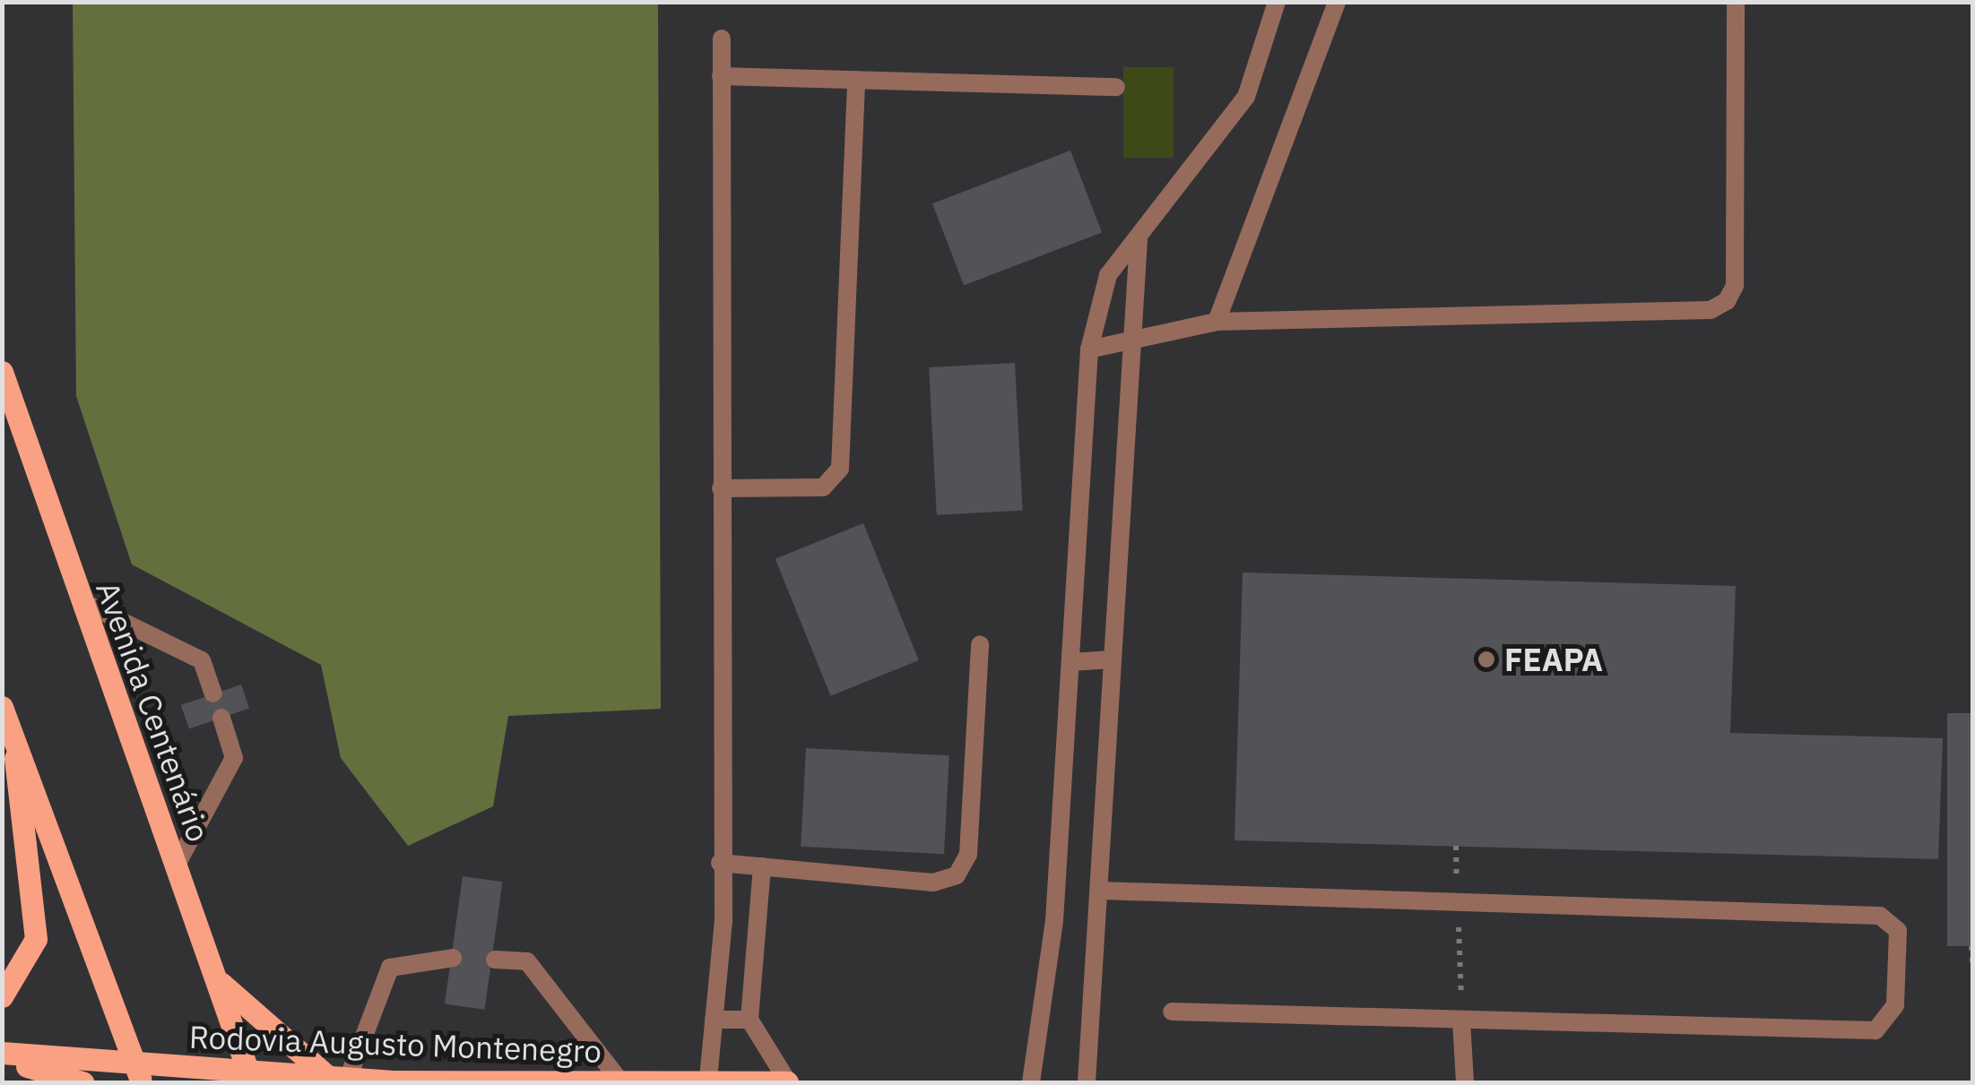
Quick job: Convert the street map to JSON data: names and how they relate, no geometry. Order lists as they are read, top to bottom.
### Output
{
  "streets": {
    "main road": ["Avenida Centenário", "Rodovia Augusto Montenegro"]
  },
  "crossings": [
    ["Avenida Centenário", "Rodovia Augusto Montenegro"]
  ],
  "places": ["FEAPA"]
}
